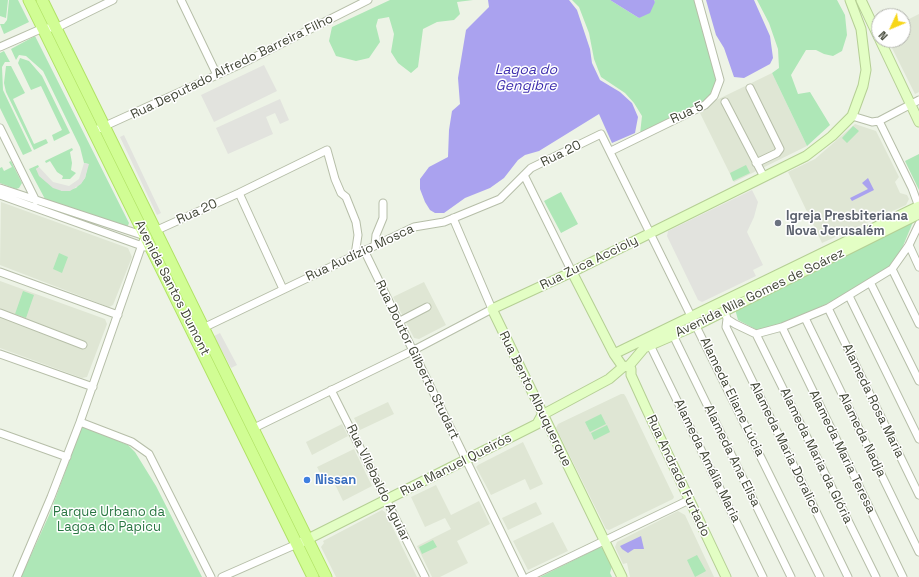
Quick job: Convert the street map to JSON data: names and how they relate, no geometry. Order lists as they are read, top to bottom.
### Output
{
  "streets": {
    "main road": ["Avenida Santos Dumont"],
    "street": [
      "Rua Deputado Alfredo Barreira Filho",
      "Rua 5",
      "Rua 20",
      "Rua Audízio Mosca",
      "Rua Zuca Accioly",
      "Avenida Nila Gomes de Soárez",
      "Rua Doutor Gilberto Studart",
      "Alameda Eliane Lúcia",
      "Rua Bento Albuquerque",
      "Alameda Rosa Maria",
      "Alameda Nadja",
      "Alameda Maria Doralice",
      "Alameda Maria Teresa",
      "Alameda Ana Elisa",
      "Alameda Maria da Glória",
      "Alameda Amália Maria",
      "Rua Manuel Queirós",
      "Rua Andrade Furtado",
      "Rua Vilebaldo Aguiar"
    ]
  },
  "crossings": [
    ["Rua Deputado Alfredo Barreira Filho", "Avenida Santos Dumont"],
    ["Rua 5", "Alameda Eliane Lúcia"],
    ["Rua 20", "Rua Audízio Mosca"],
    ["Rua 20", "Avenida Santos Dumont"],
    ["Rua 20", "Alameda Eliane Lúcia"],
    ["Rua 20", "Rua Andrade Furtado"],
    ["Rua Audízio Mosca", "Avenida Santos Dumont"],
    ["Rua Audízio Mosca", "Rua Doutor Gilberto Studart"],
    ["Rua Audízio Mosca", "Rua Bento Albuquerque"],
    ["Rua Audízio Mosca", "Rua Andrade Furtado"],
    ["Rua Zuca Accioly", "Avenida Santos Dumont"],
    ["Rua Zuca Accioly", "Rua Doutor Gilberto Studart"],
    ["Rua Zuca Accioly", "Alameda Eliane Lúcia"],
    ["Rua Zuca Accioly", "Rua Bento Albuquerque"],
    ["Rua Zuca Accioly", "Rua Andrade Furtado"],
    ["Rua Zuca Accioly", "Rua Vilebaldo Aguiar"],
    ["Avenida Santos Dumont", "Rua Manuel Queirós"],
    ["Avenida Nila Gomes de Soárez", "Alameda Eliane Lúcia"],
    ["Avenida Nila Gomes de Soárez", "Alameda Maria Doralice"],
    ["Avenida Nila Gomes de Soárez", "Alameda Ana Elisa"],
    ["Avenida Nila Gomes de Soárez", "Alameda Amália Maria"],
    ["Avenida Nila Gomes de Soárez", "Rua Manuel Queirós"],
    ["Avenida Nila Gomes de Soárez", "Rua Andrade Furtado"],
    ["Rua Doutor Gilberto Studart", "Rua Manuel Queirós"],
    ["Rua Bento Albuquerque", "Rua Manuel Queirós"],
    ["Rua Manuel Queirós", "Rua Andrade Furtado"],
    ["Rua Manuel Queirós", "Rua Vilebaldo Aguiar"]
  ],
  "water": ["Lagoa do Gengibre"],
  "parks": ["Parque Urbano da Lagoa do Papicu"],
  "places": ["Igreja Presbiteriana Nova Jerusalém", "Nissan"],
  "north": "bottom left"
}
